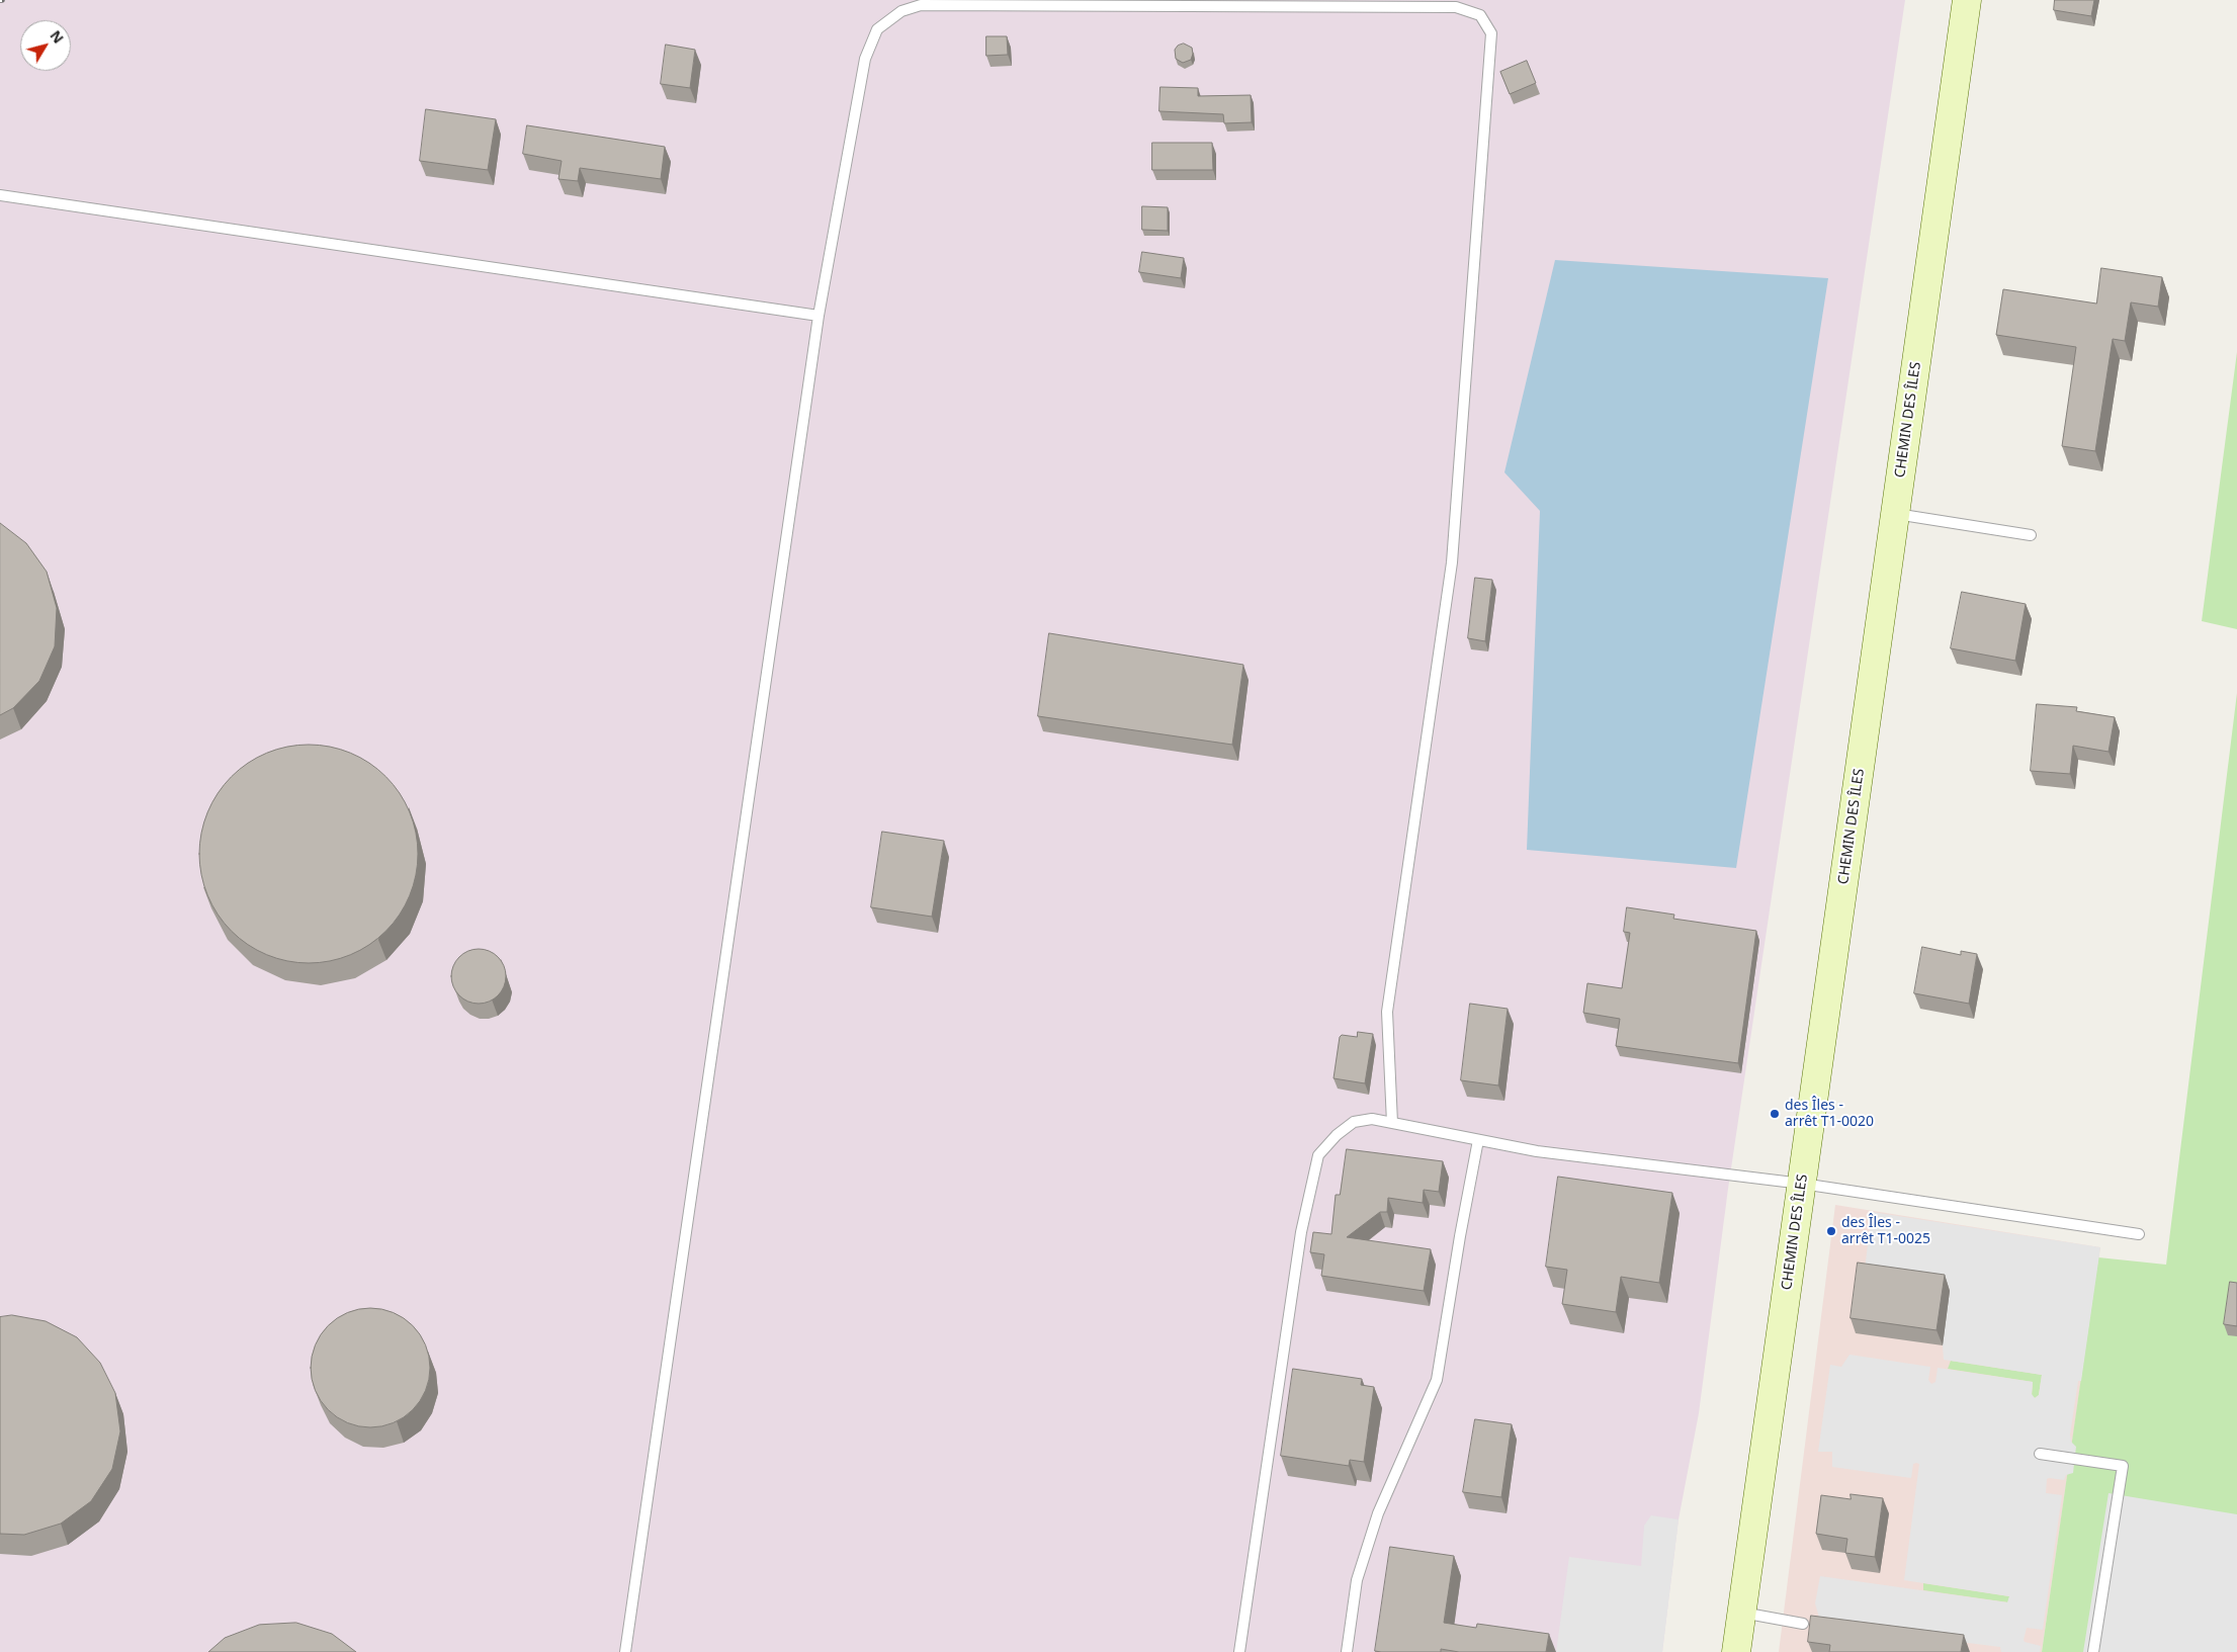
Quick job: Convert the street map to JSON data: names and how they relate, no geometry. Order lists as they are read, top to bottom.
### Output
{
  "streets": {
    "main road": ["CHEMIN DES ÎLES"]
  },
  "places": ["des Îles - arrêt T1-0020", "des Îles - arrêt T1-0025"],
  "north": "top right"
}
